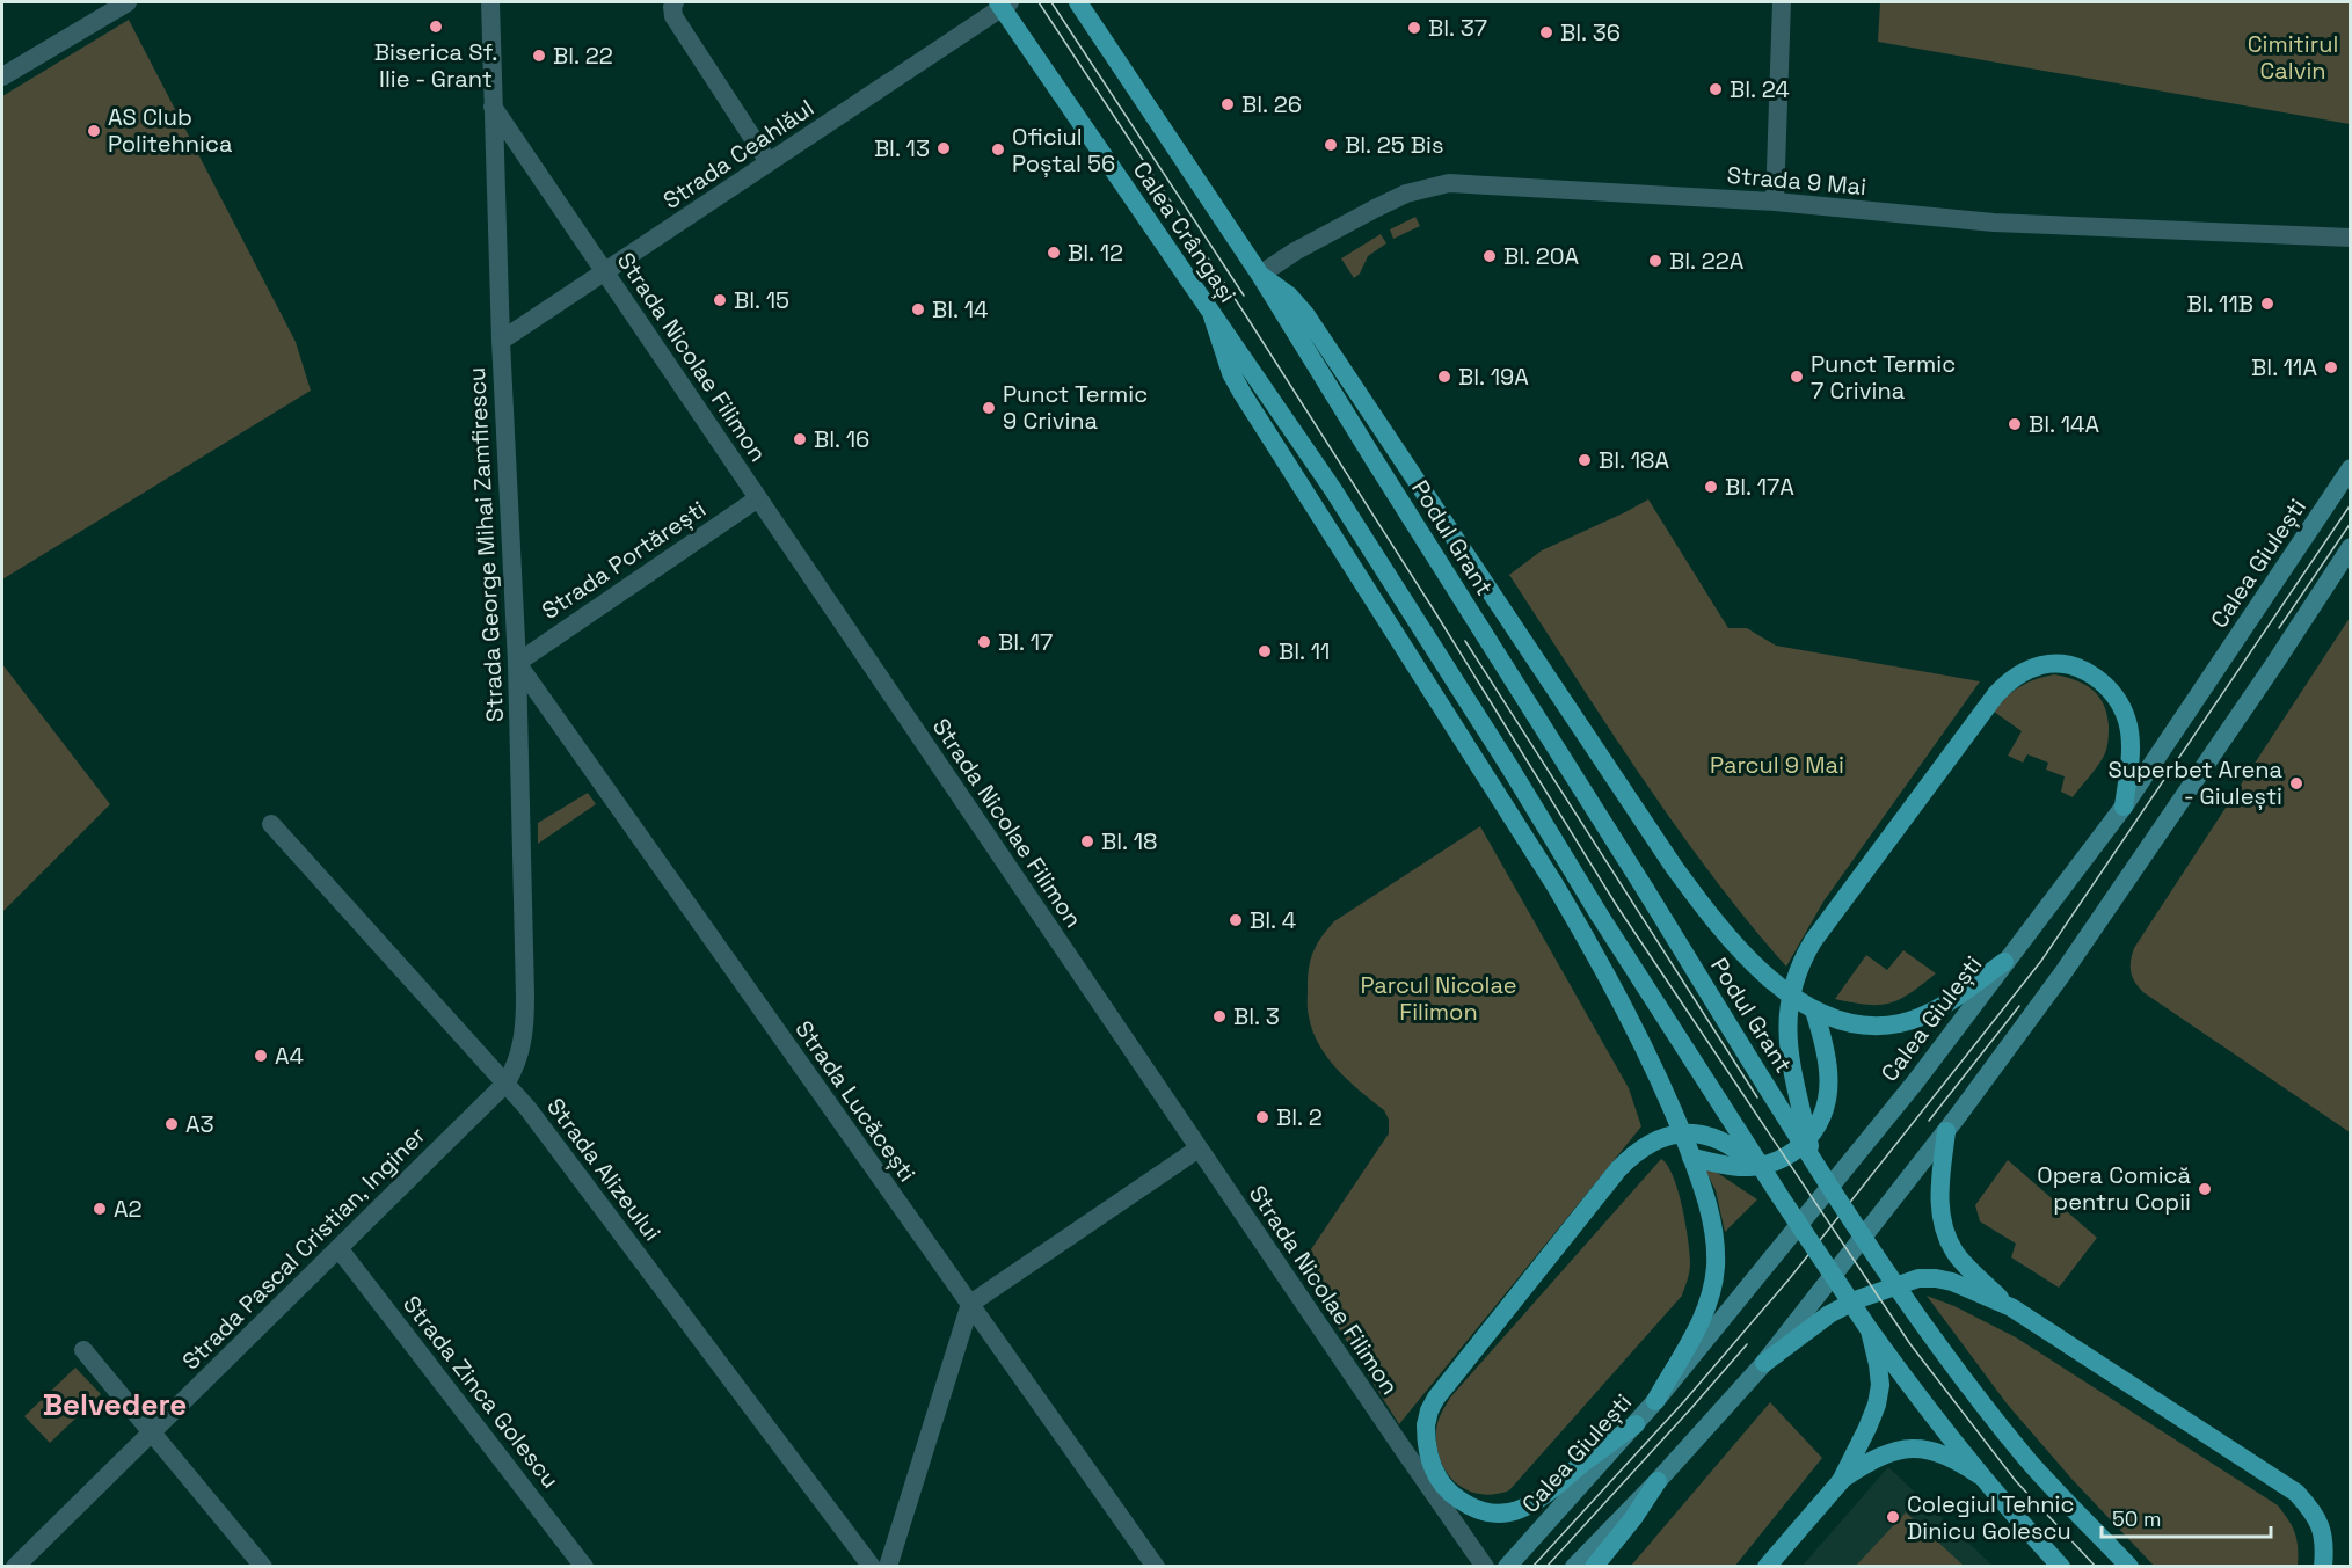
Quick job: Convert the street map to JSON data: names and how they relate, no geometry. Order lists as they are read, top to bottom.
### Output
{
  "streets": {
    "main road": ["Calea Crângași", "Podul Grant", "Calea Giulești"],
    "street": [
      "Strada Ceahlăul",
      "Strada 9 Mai",
      "Strada Nicolae Filimon",
      "Strada George Mihai Zamfirescu",
      "Strada Portărești",
      "Strada Lucăcești",
      "Strada Alizeului",
      "Strada Pascal Cristian, Inginer",
      "Strada Zinca Golescu"
    ]
  },
  "crossings": [
    ["Strada Ceahlăul", "Calea Crângași"],
    ["Strada Ceahlăul", "Strada Nicolae Filimon"],
    ["Strada Ceahlăul", "Strada George Mihai Zamfirescu"],
    ["Strada 9 Mai", "Calea Crângași"],
    ["Calea Crângași", "Podul Grant"],
    ["Strada Nicolae Filimon", "Strada George Mihai Zamfirescu"],
    ["Strada Nicolae Filimon", "Strada Portărești"],
    ["Strada George Mihai Zamfirescu", "Strada Portărești"],
    ["Strada George Mihai Zamfirescu", "Strada Lucăcești"],
    ["Strada George Mihai Zamfirescu", "Strada Alizeului"],
    ["Strada George Mihai Zamfirescu", "Strada Pascal Cristian, Inginer"],
    ["Strada Portărești", "Strada Lucăcești"],
    ["Strada Alizeului", "Strada Pascal Cristian, Inginer"],
    ["Strada Pascal Cristian, Inginer", "Strada Zinca Golescu"]
  ],
  "districts": ["Belvedere"],
  "parks": ["Cimitirul Calvin", "Parcul 9 Mai", "Parcul Nicolae Filimon"],
  "places": [
    "Biserica Sf. Ilie - Grant",
    "Bl. 37",
    "Bl. 36",
    "Bl. 22",
    "Bl. 24",
    "Bl. 26",
    "AS Club Politehnica",
    "Bl. 25 Bis",
    "Bl. 13",
    "Oficiul Poștal 56",
    "Bl. 12",
    "Bl. 20A",
    "Bl. 22A",
    "Bl. 15",
    "Bl. 11B",
    "Bl. 14",
    "Bl. 11A",
    "Bl. 19A",
    "Punct Termic 7 Crivina",
    "Punct Termic 9 Crivina",
    "Bl. 14A",
    "Bl. 16",
    "Bl. 18A",
    "Bl. 17A",
    "Bl. 17",
    "Bl. 11",
    "Superbet Arena - Giulești",
    "Bl. 18",
    "Bl. 4",
    "Bl. 3",
    "A4",
    "Bl. 2",
    "A3",
    "Opera Comică pentru Copii",
    "A2",
    "Colegiul Tehnic Dinicu Golescu"
  ],
  "scale_bar": "50 m"
}
